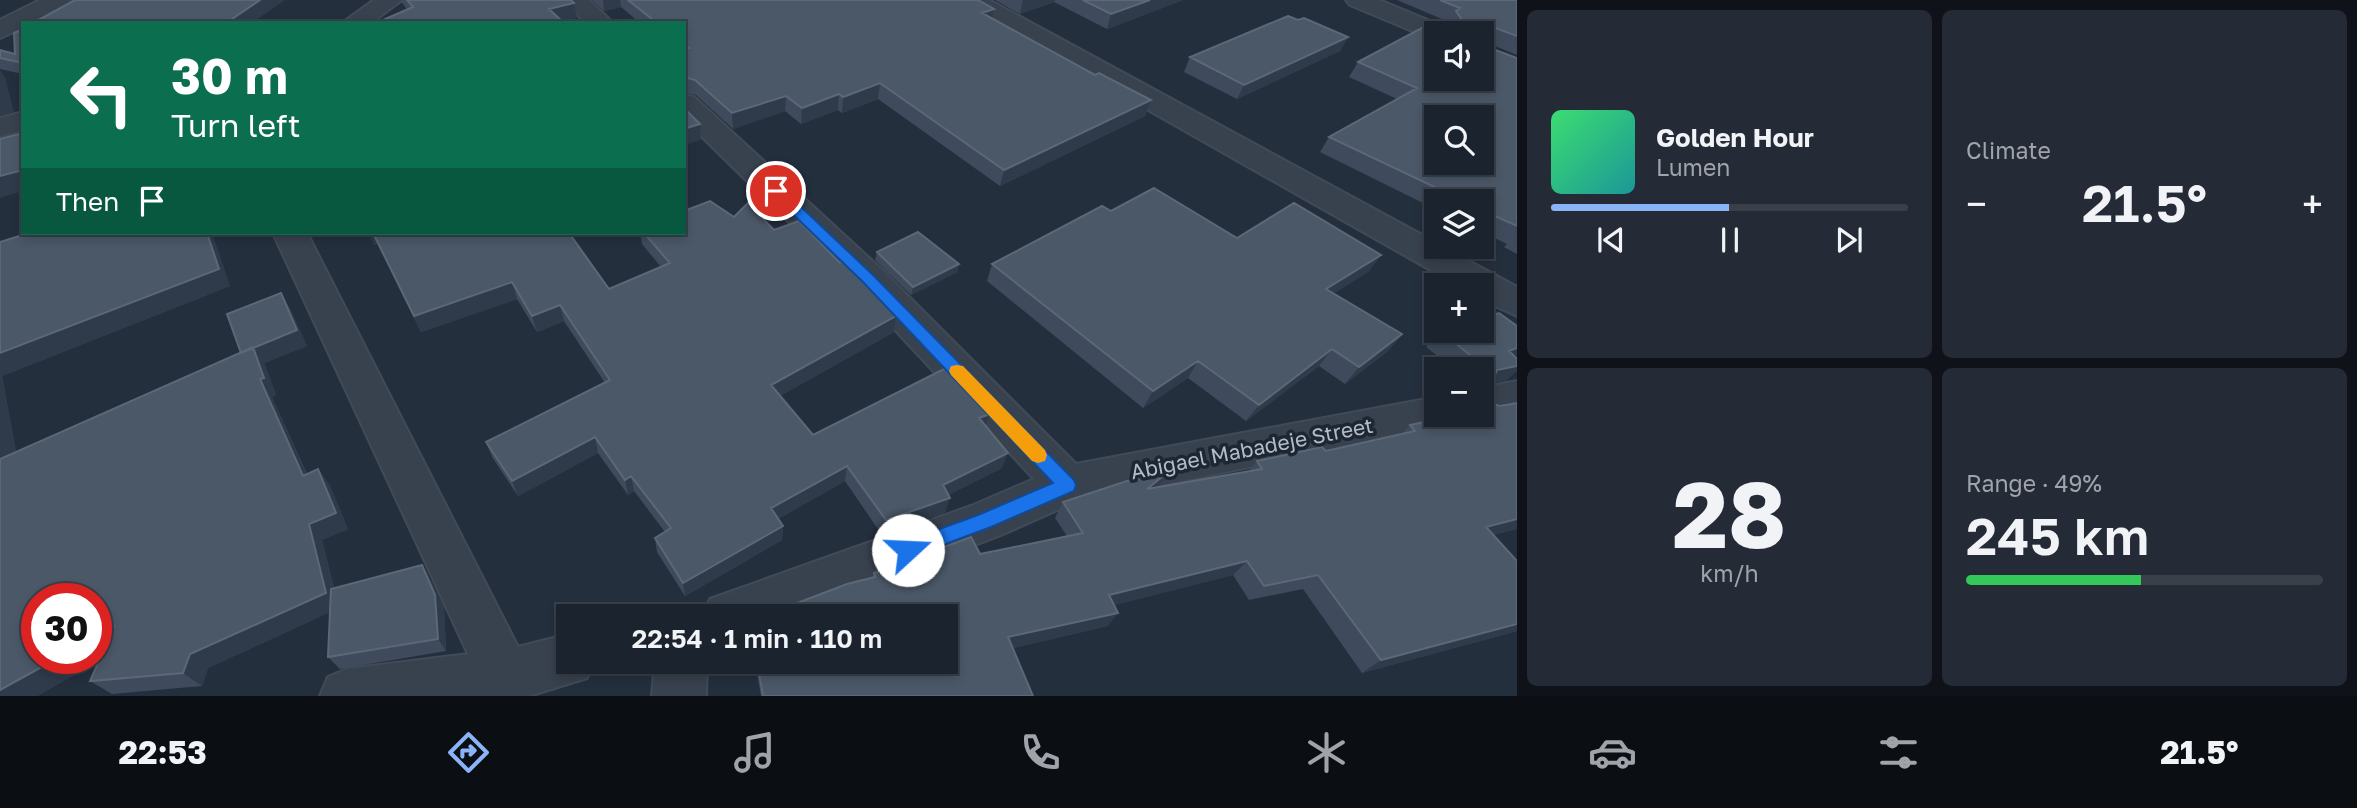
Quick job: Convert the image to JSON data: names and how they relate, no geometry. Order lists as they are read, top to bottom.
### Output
{
  "streets": {
    "street": ["Abigael Mabadeje Street"]
  },
  "page": {
    "tile": [
      "Climate",
      ["28", "km/h"],
      ["Range · 49%", "245 km"]
    ],
    "map_buttons": ["+", "−"],
    "turn": ["30 m", "Turn left"],
    "song": ["Golden Hour", "Lumen"],
    "then": "Then",
    "heat": ["−", "21.5°", "+"],
    "limit": "30",
    "trip": "22:54 · 1 min · 110 m",
    "tabs": ["22:53", "21.5°"]
  }
}
